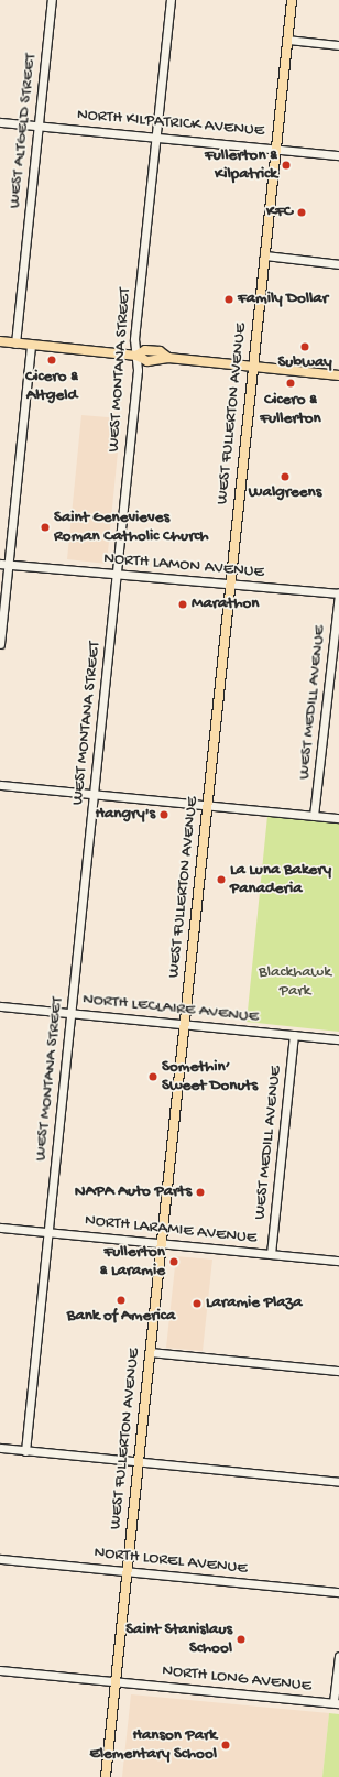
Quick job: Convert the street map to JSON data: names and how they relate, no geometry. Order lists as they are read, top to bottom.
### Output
{
  "streets": {
    "main road": ["WEST FULLERTON AVENUE"],
    "street": [
      "NORTH KILPATRICK AVENUE",
      "WEST ALTGELD STREET",
      "WEST MONTANA STREET",
      "NORTH LAMON AVENUE",
      "WEST MEDILL AVENUE",
      "NORTH LECLAIRE AVENUE",
      "NORTH LARAMIE AVENUE",
      "NORTH LOREL AVENUE",
      "NORTH LONG AVENUE"
    ]
  },
  "crossings": [
    ["NORTH KILPATRICK AVENUE", "WEST ALTGELD STREET"],
    ["NORTH KILPATRICK AVENUE", "WEST MONTANA STREET"],
    ["NORTH KILPATRICK AVENUE", "WEST FULLERTON AVENUE"],
    ["WEST MONTANA STREET", "NORTH LAMON AVENUE"],
    ["WEST MONTANA STREET", "NORTH LECLAIRE AVENUE"],
    ["WEST MONTANA STREET", "NORTH LARAMIE AVENUE"],
    ["WEST FULLERTON AVENUE", "NORTH LAMON AVENUE"],
    ["WEST FULLERTON AVENUE", "NORTH LECLAIRE AVENUE"],
    ["WEST FULLERTON AVENUE", "NORTH LARAMIE AVENUE"],
    ["WEST FULLERTON AVENUE", "NORTH LOREL AVENUE"],
    ["WEST FULLERTON AVENUE", "NORTH LONG AVENUE"],
    ["NORTH LAMON AVENUE", "WEST MEDILL AVENUE"],
    ["WEST MEDILL AVENUE", "NORTH LECLAIRE AVENUE"],
    ["WEST MEDILL AVENUE", "NORTH LARAMIE AVENUE"]
  ],
  "parks": ["Blackhawk Park"],
  "places": [
    "Fullerton & Kilpatrick",
    "KFC",
    "Family Dollar",
    "Subway",
    "Cicero & Altgeld",
    "Cicero & Fullerton",
    "Walgreens",
    "Saint Genevieves Roman Catholic Church",
    "Marathon",
    "Hangry's",
    "La Luna Bakery Panaderia",
    "Somethin’ Sweet Donuts",
    "NAPA Auto Parts",
    "Fullerton & Laramie",
    "Bank of America",
    "Laramie Plaza",
    "Saint Stanislaus School",
    "Hanson Park Elementary School"
  ]
}
